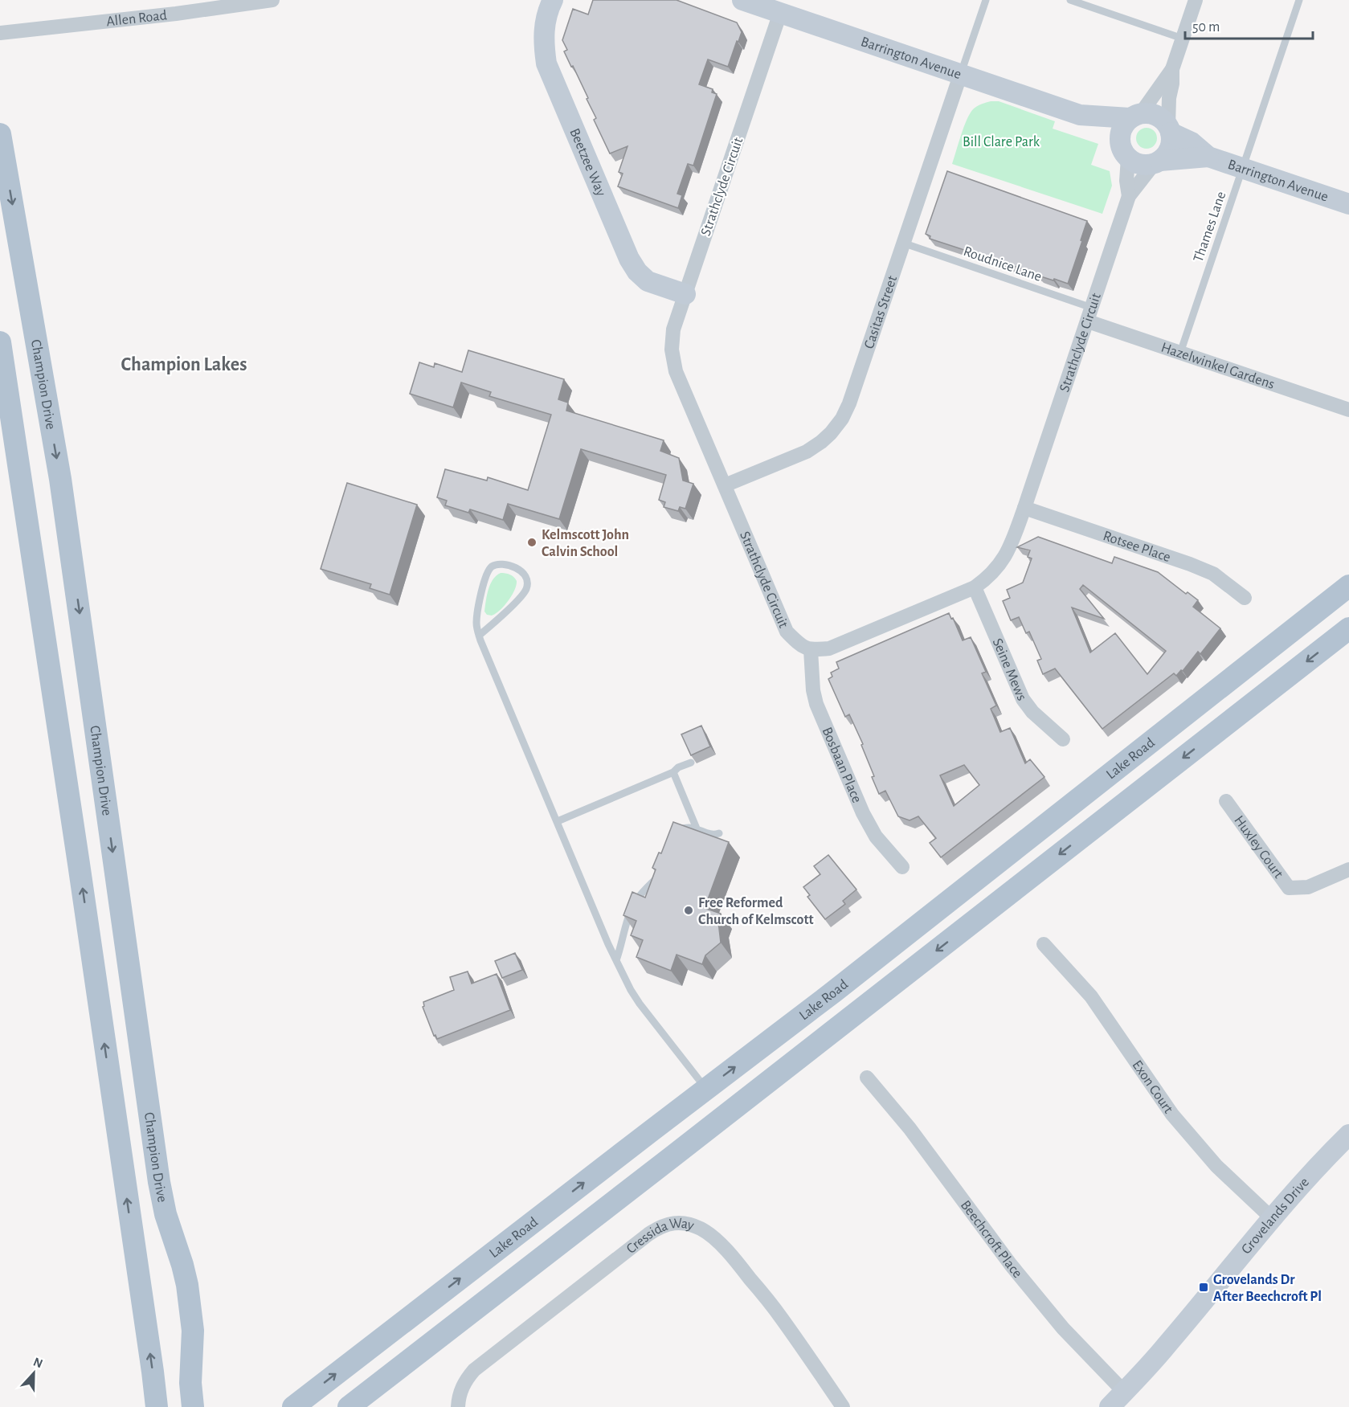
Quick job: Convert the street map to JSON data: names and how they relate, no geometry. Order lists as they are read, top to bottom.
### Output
{
  "streets": {
    "main road": ["Champion Drive", "Lake Road"],
    "street": [
      "Allen Road",
      "Barrington Avenue",
      "Beetzee Way",
      "Strathclyde Circuit",
      "Casitas Street",
      "Hazelwinkel Gardens",
      "Rotsee Place",
      "Seine Mews",
      "Bosbaan Place",
      "Huxley Court",
      "Exon Court",
      "Grovelands Drive",
      "Beechcroft Place",
      "Cressida Way"
    ],
    "lane": ["Thames Lane", "Roudnice Lane"]
  },
  "crossings": [
    ["Barrington Avenue", "Strathclyde Circuit"],
    ["Barrington Avenue", "Thames Lane"],
    ["Barrington Avenue", "Casitas Street"],
    ["Beetzee Way", "Strathclyde Circuit"],
    ["Strathclyde Circuit", "Roudnice Lane"],
    ["Strathclyde Circuit", "Casitas Street"],
    ["Strathclyde Circuit", "Hazelwinkel Gardens"],
    ["Strathclyde Circuit", "Rotsee Place"],
    ["Strathclyde Circuit", "Seine Mews"],
    ["Strathclyde Circuit", "Bosbaan Place"],
    ["Thames Lane", "Hazelwinkel Gardens"],
    ["Roudnice Lane", "Casitas Street"],
    ["Roudnice Lane", "Hazelwinkel Gardens"],
    ["Exon Court", "Grovelands Drive"],
    ["Grovelands Drive", "Beechcroft Place"]
  ],
  "districts": ["Champion Lakes"],
  "parks": ["Bill Clare Park"],
  "places": {
    "other": ["Kelmscott John Calvin School", "Free Reformed Church of Kelmscott"],
    "transit": ["Grovelands Dr After Beechcroft Pl"]
  },
  "scale_bar": "50 m",
  "north": "top"
}
